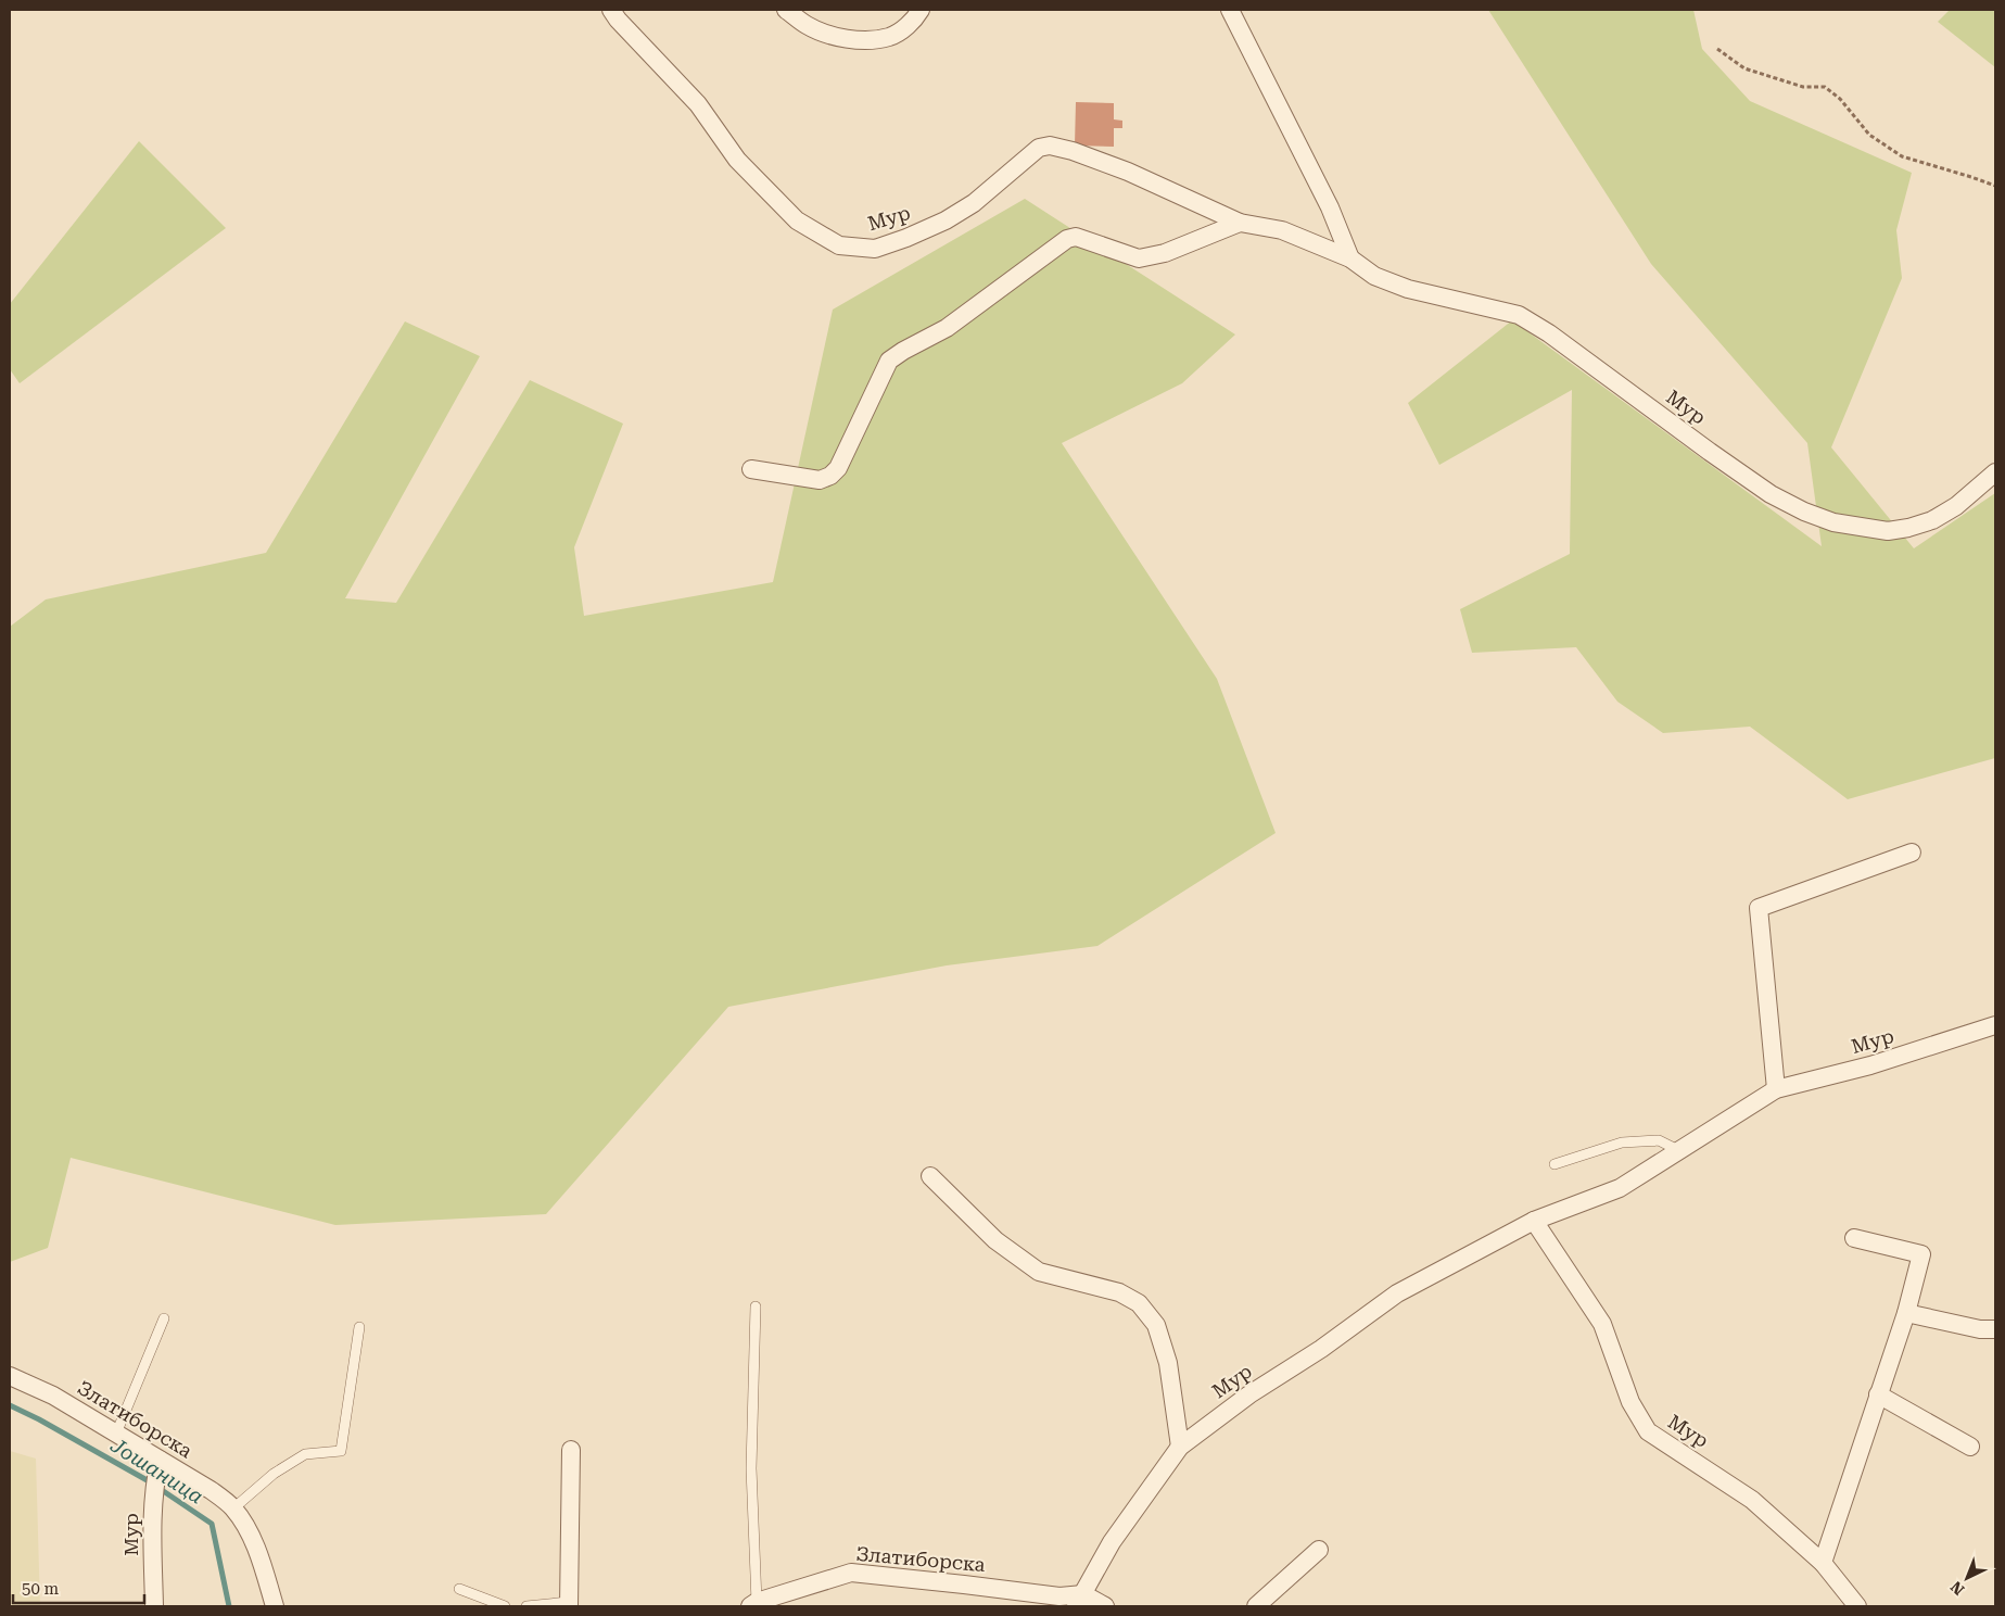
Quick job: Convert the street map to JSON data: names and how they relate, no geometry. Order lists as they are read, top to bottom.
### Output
{
  "streets": {
    "street": ["Мур", "Златиборска"]
  },
  "crossings": [
    ["Мур", "Златиборска"]
  ],
  "water": ["Јошаница"],
  "scale_bar": "50 m",
  "north": "bottom left"
}
